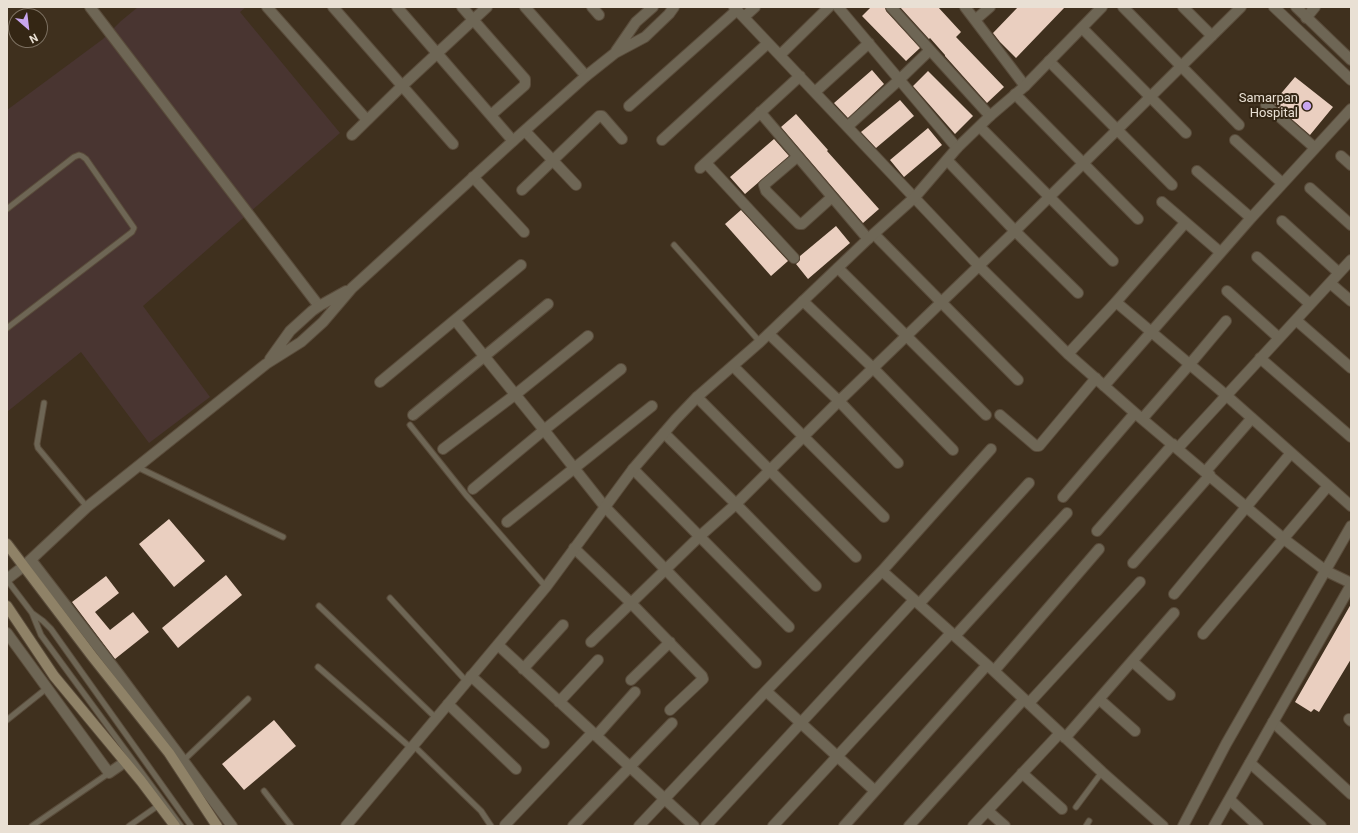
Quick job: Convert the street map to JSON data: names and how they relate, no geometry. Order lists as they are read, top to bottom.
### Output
{
  "places": ["Samarpan Hospital"],
  "north": "bottom right"
}
